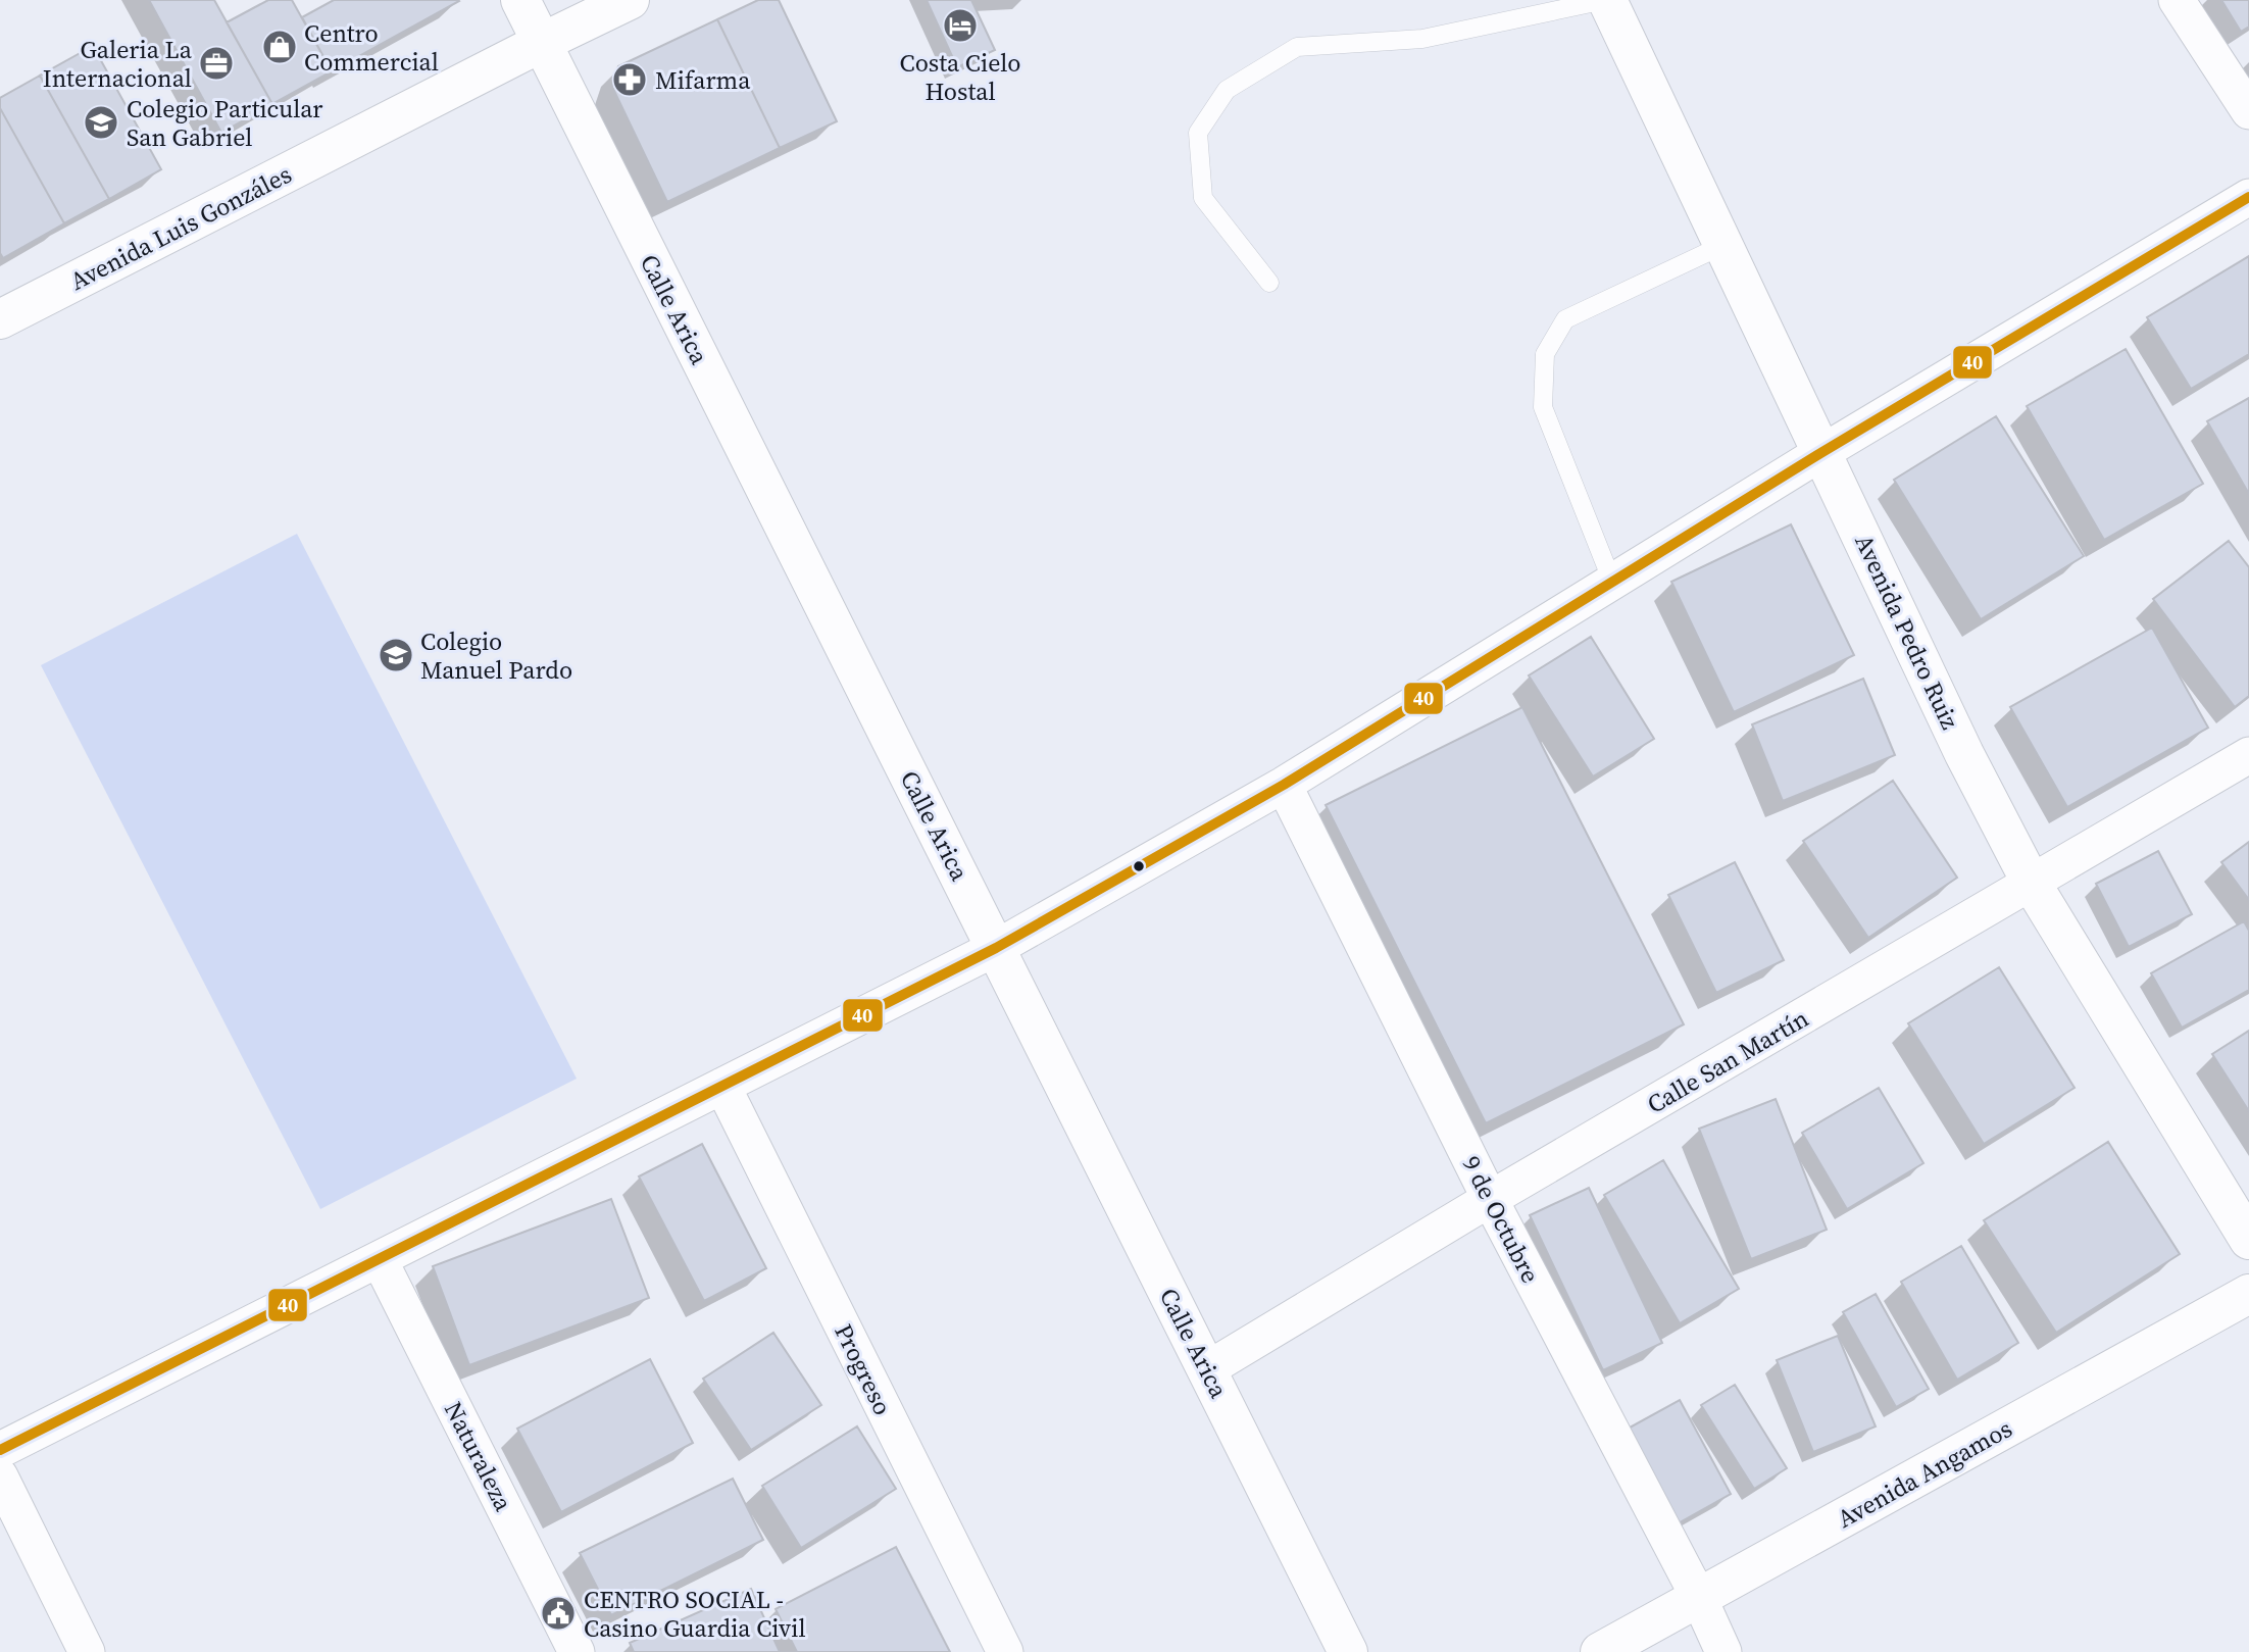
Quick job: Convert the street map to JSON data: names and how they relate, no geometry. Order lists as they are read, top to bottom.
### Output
{
  "streets": {
    "street": [
      "Avenida Luis Gonzáles",
      "Calle Arica",
      "Avenida Pedro Ruiz",
      "Calle San Martín",
      "9 de Octubre",
      "Progreso",
      "Naturaleza",
      "Avenida Angamos"
    ]
  },
  "crossings": [
    ["Avenida Luis Gonzáles", "Calle Arica"],
    ["Calle Arica", "Calle San Martín"],
    ["Avenida Pedro Ruiz", "Calle San Martín"],
    ["Calle San Martín", "9 de Octubre"],
    ["9 de Octubre", "Avenida Angamos"]
  ],
  "places": {
    "hotel": ["Costa Cielo Hostal"],
    "shop": ["Centro Commercial"],
    "office": ["Galeria La Internacional"],
    "pharmacy": ["Mifarma"],
    "school or university": ["Colegio Particular San Gabriel", "Colegio Manuel Pardo"],
    "public building": ["CENTRO SOCIAL - Casino Guardia Civil"]
  },
  "lines": ["transit line 40"]
}
